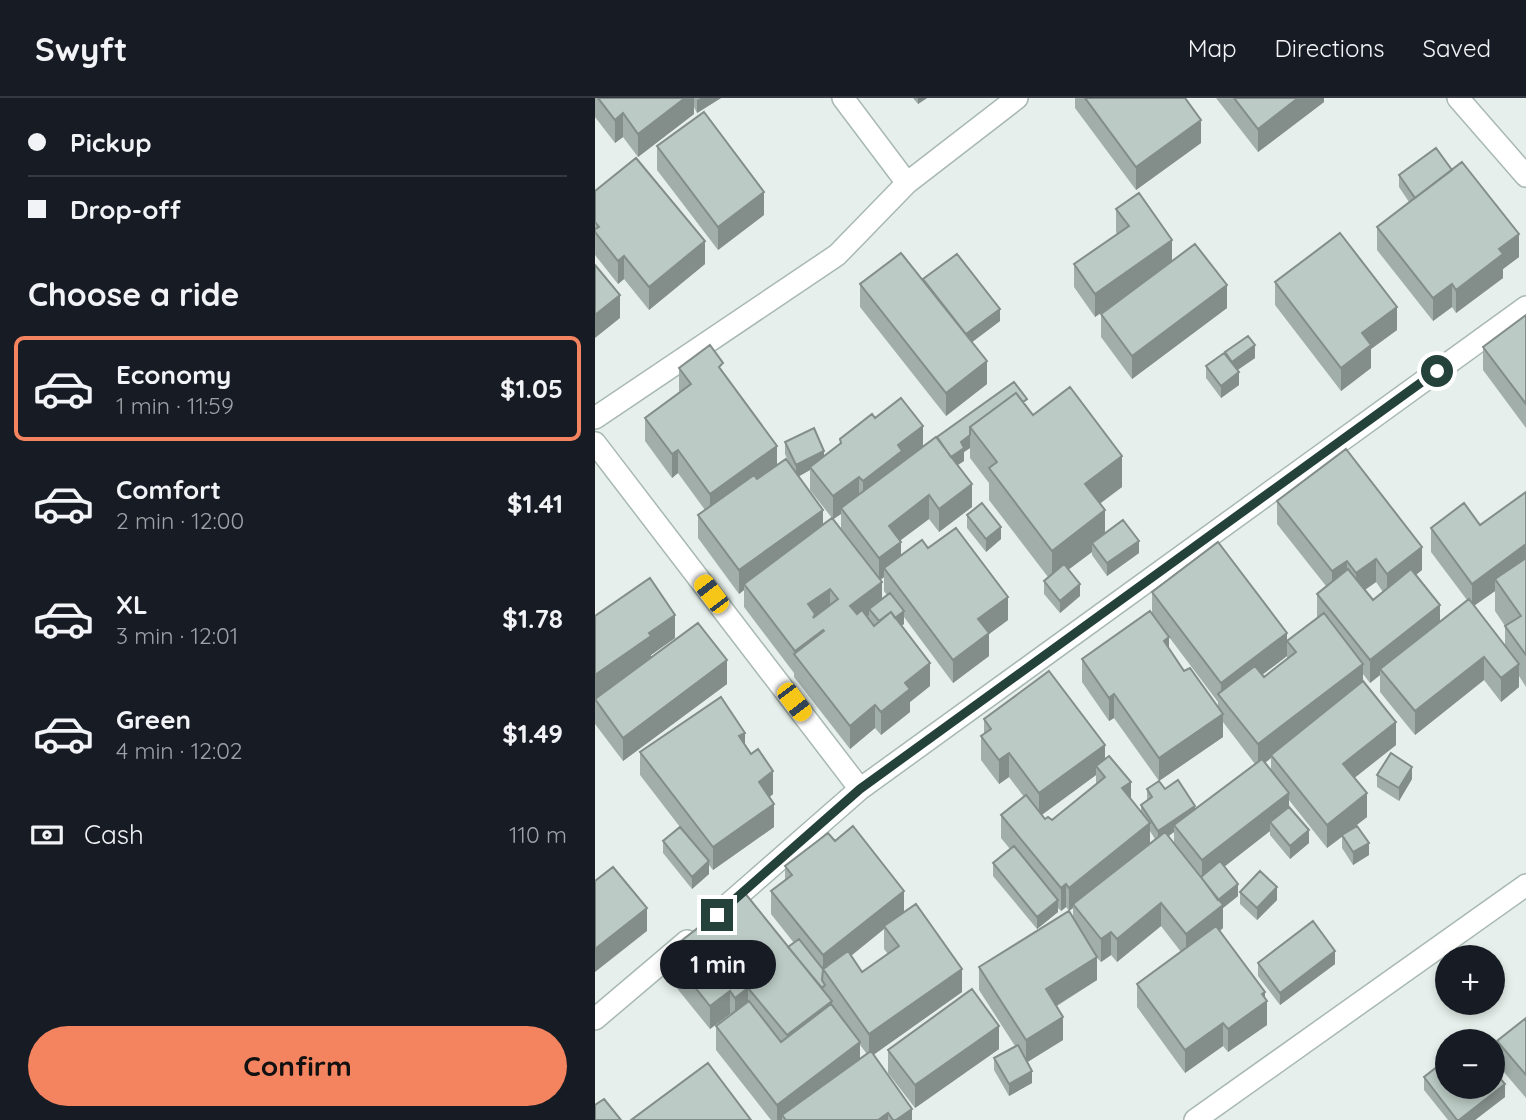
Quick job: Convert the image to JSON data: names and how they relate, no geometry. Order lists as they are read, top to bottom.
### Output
{
  "page": {
    "header": "Swyft",
    "nav": ["Map", "Directions", "Saved"],
    "banner": ["Pickup", "Drop-off"],
    "heading": "Choose a ride",
    "list": [
      {
        "name": "Economy",
        "note": "1 min · 11:59",
        "value": "$1.05"
      },
      {
        "name": "Comfort",
        "note": "2 min · 12:00",
        "value": "$1.41"
      },
      {
        "name": "XL",
        "note": "3 min · 12:01",
        "value": "$1.78"
      },
      {
        "name": "Green",
        "note": "4 min · 12:02",
        "value": "$1.49"
      }
    ],
    "pay": ["Cash", "110 m"],
    "bubble": "1 min",
    "map_buttons": ["+", "−"],
    "buttons": "Confirm"
  }
}
